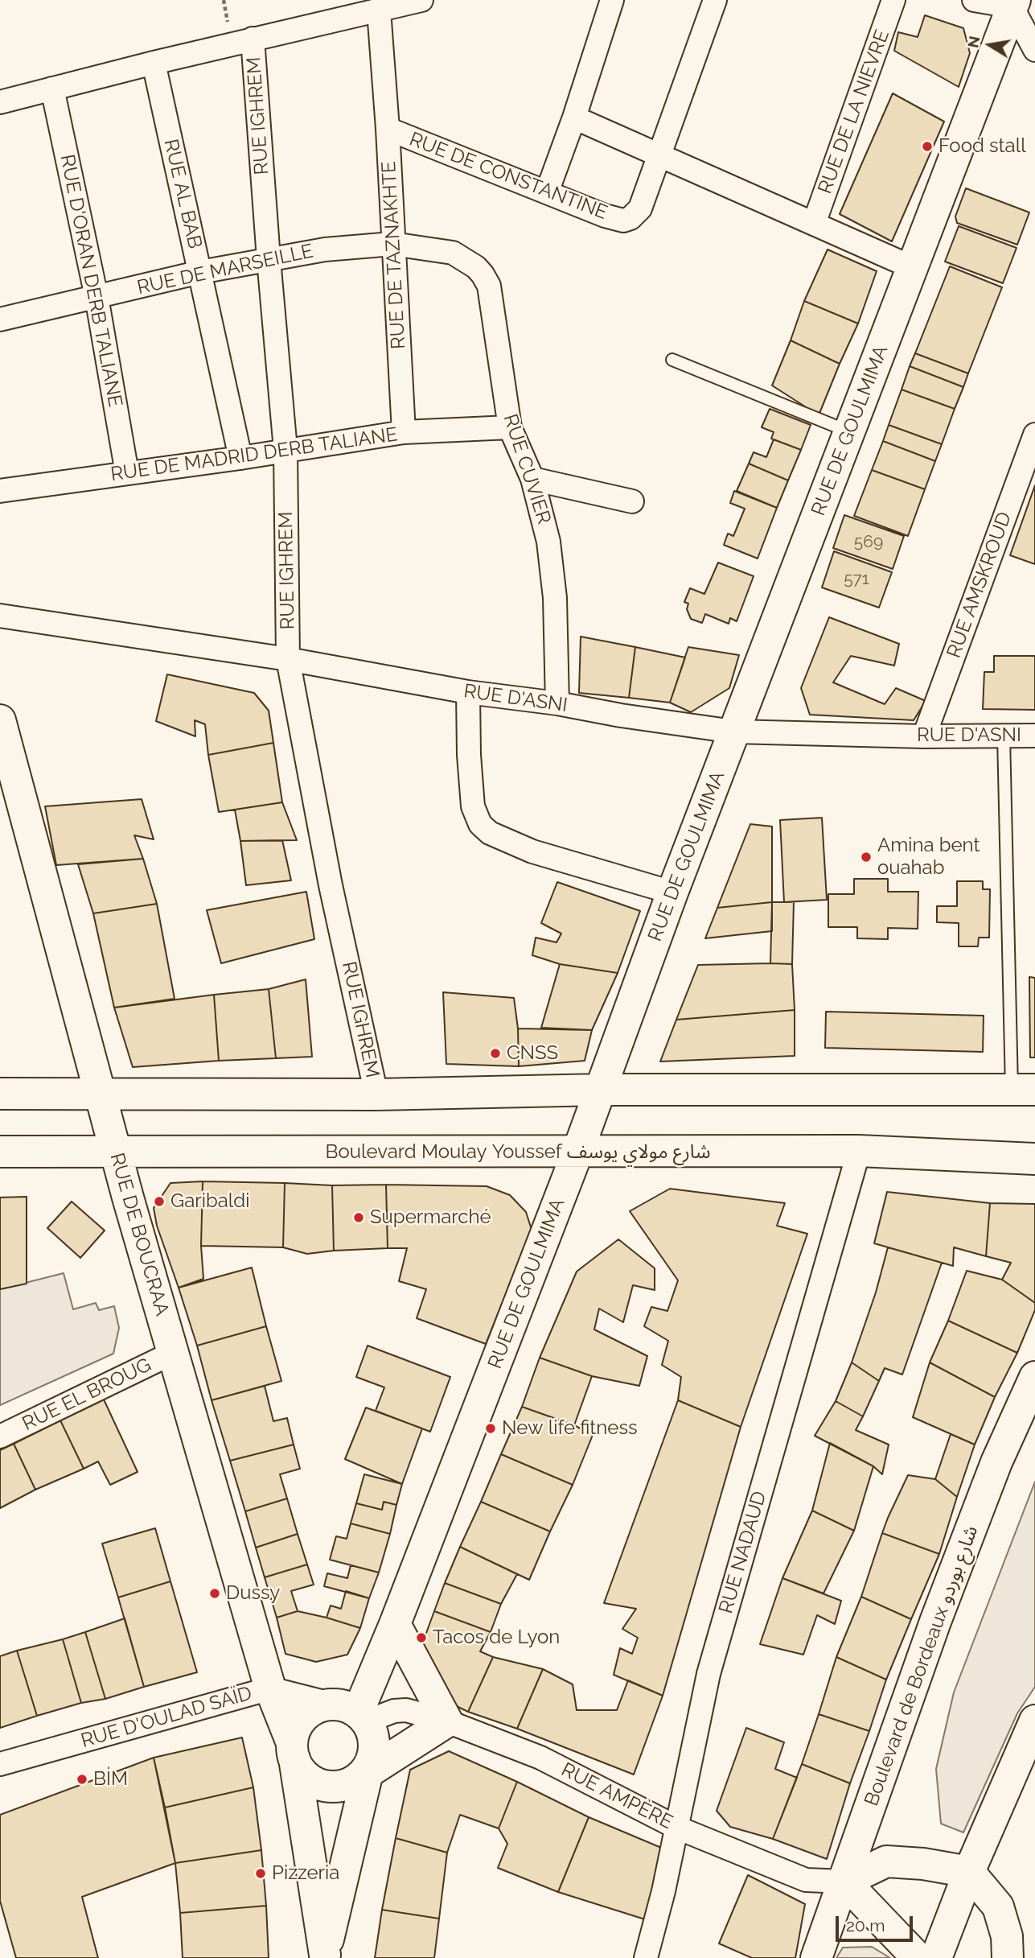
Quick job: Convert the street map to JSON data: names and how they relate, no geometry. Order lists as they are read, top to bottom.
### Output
{
  "streets": {
    "street": [
      "RUE DE LA NIEVRE",
      "RUE IGHREM",
      "RUE DE CONSTANTINE",
      "RUE AL BAB",
      "RUE DE TAZNAKHTE",
      "RUE DE MARSEILLE",
      "RUE D'ORAN DERB TALIANE",
      "RUE DE GOULMIMA",
      "RUE DE MADRID DERB TALIANE",
      "RUE CUVIER",
      "RUE AMSKROUD",
      "RUE D'ASNI",
      "Boulevard Moulay Youssef شارع مولاي يوسف",
      "RUE DE BOUCRAA",
      "RUE EL BROUG",
      "RUE NADAUD",
      "Boulevard de Bordeaux شارع بوردو",
      "RUE D'OULAD SAÏD",
      "RUE AMPÈRE"
    ]
  },
  "crossings": [
    ["RUE IGHREM", "RUE DE MARSEILLE"],
    ["RUE IGHREM", "RUE DE MADRID DERB TALIANE"],
    ["RUE IGHREM", "RUE D'ASNI"],
    ["RUE DE CONSTANTINE", "RUE DE TAZNAKHTE"],
    ["RUE AL BAB", "RUE DE MARSEILLE"],
    ["RUE AL BAB", "RUE DE MADRID DERB TALIANE"],
    ["RUE DE TAZNAKHTE", "RUE DE MARSEILLE"],
    ["RUE DE TAZNAKHTE", "RUE DE MADRID DERB TALIANE"],
    ["RUE DE MARSEILLE", "RUE D'ORAN DERB TALIANE"],
    ["RUE DE MARSEILLE", "RUE CUVIER"],
    ["RUE D'ORAN DERB TALIANE", "RUE DE MADRID DERB TALIANE"],
    ["RUE DE GOULMIMA", "RUE D'ASNI"],
    ["RUE DE GOULMIMA", "Boulevard Moulay Youssef شارع مولاي يوسف"],
    ["RUE DE GOULMIMA", "RUE DE BOUCRAA"],
    ["RUE DE GOULMIMA", "RUE D'OULAD SAÏD"],
    ["RUE DE GOULMIMA", "RUE AMPÈRE"],
    ["RUE DE MADRID DERB TALIANE", "RUE CUVIER"],
    ["RUE CUVIER", "RUE D'ASNI"],
    ["RUE AMSKROUD", "RUE D'ASNI"],
    ["Boulevard Moulay Youssef شارع مولاي يوسف", "RUE DE BOUCRAA"],
    ["Boulevard Moulay Youssef شارع مولاي يوسف", "RUE NADAUD"],
    ["RUE DE BOUCRAA", "RUE EL BROUG"],
    ["RUE DE BOUCRAA", "RUE D'OULAD SAÏD"],
    ["RUE DE BOUCRAA", "RUE AMPÈRE"],
    ["RUE NADAUD", "RUE AMPÈRE"],
    ["Boulevard de Bordeaux شارع بوردو", "RUE AMPÈRE"],
    ["RUE D'OULAD SAÏD", "RUE AMPÈRE"]
  ],
  "places": [
    "Food stall",
    "Amina bent ouahab",
    "CNSS",
    "Garibaldi",
    "Supermarché",
    "New life fitness",
    "Dussy",
    "Tacos de Lyon",
    "BİM",
    "Pizzeria"
  ],
  "house_numbers": ["569", "571"],
  "scale_bar": "20 m",
  "north": "left"
}
